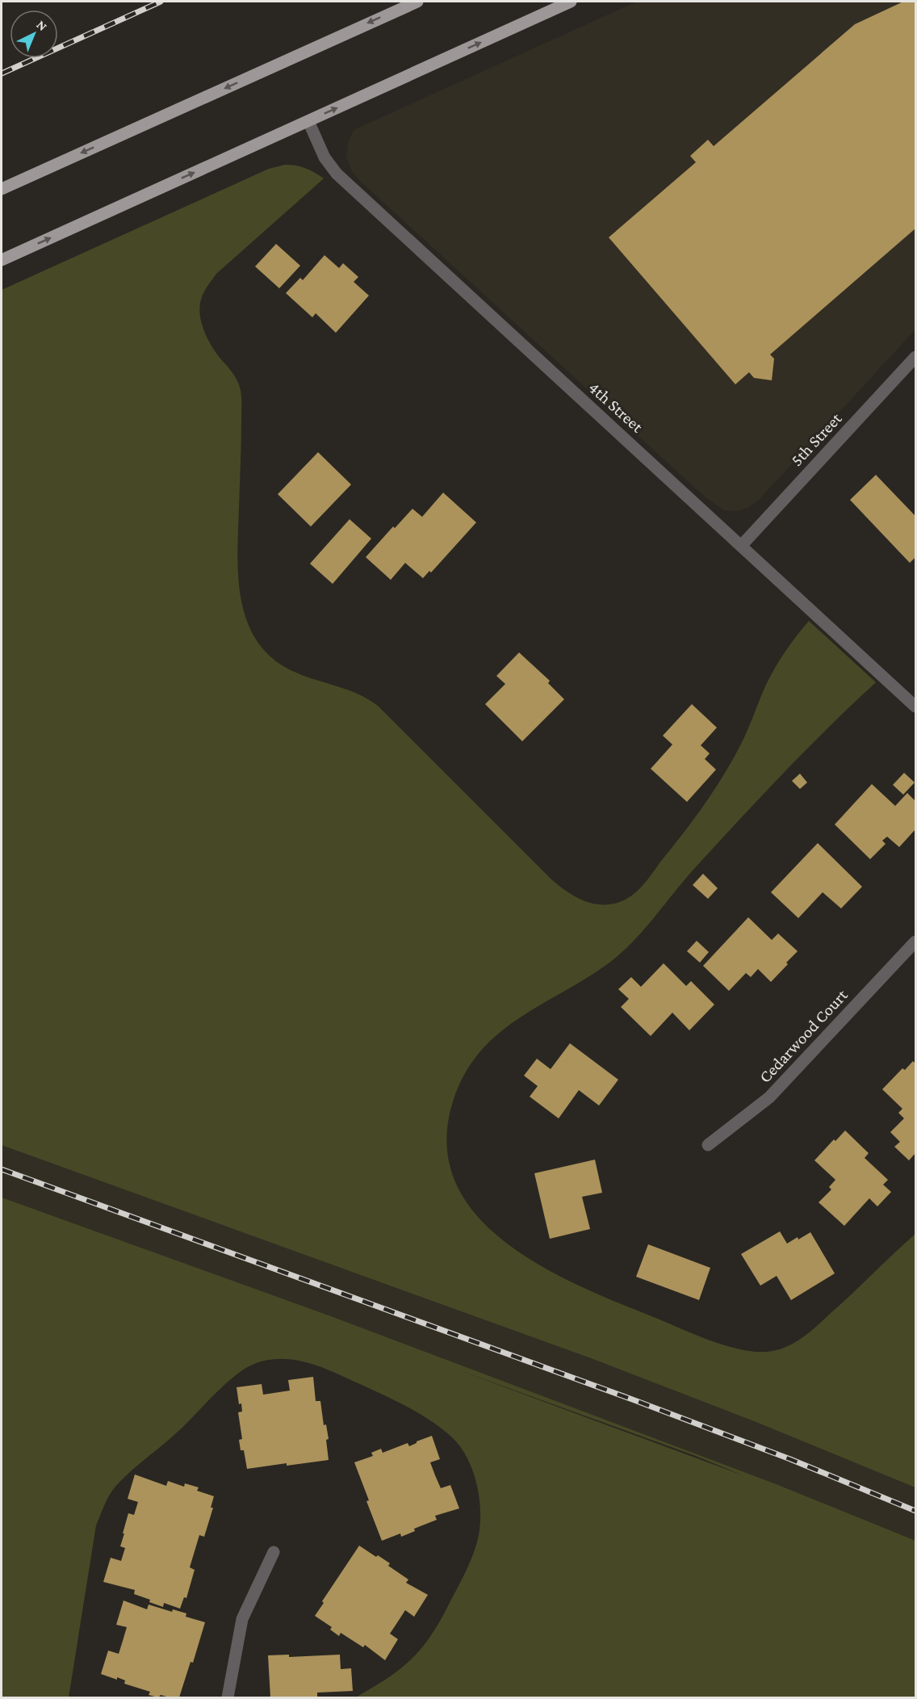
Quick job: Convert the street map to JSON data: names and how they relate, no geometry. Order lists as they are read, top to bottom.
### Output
{
  "streets": {
    "street": ["4th Street", "5th Street", "Cedarwood Court"]
  },
  "crossings": [
    ["4th Street", "5th Street"]
  ],
  "north": "top right"
}
